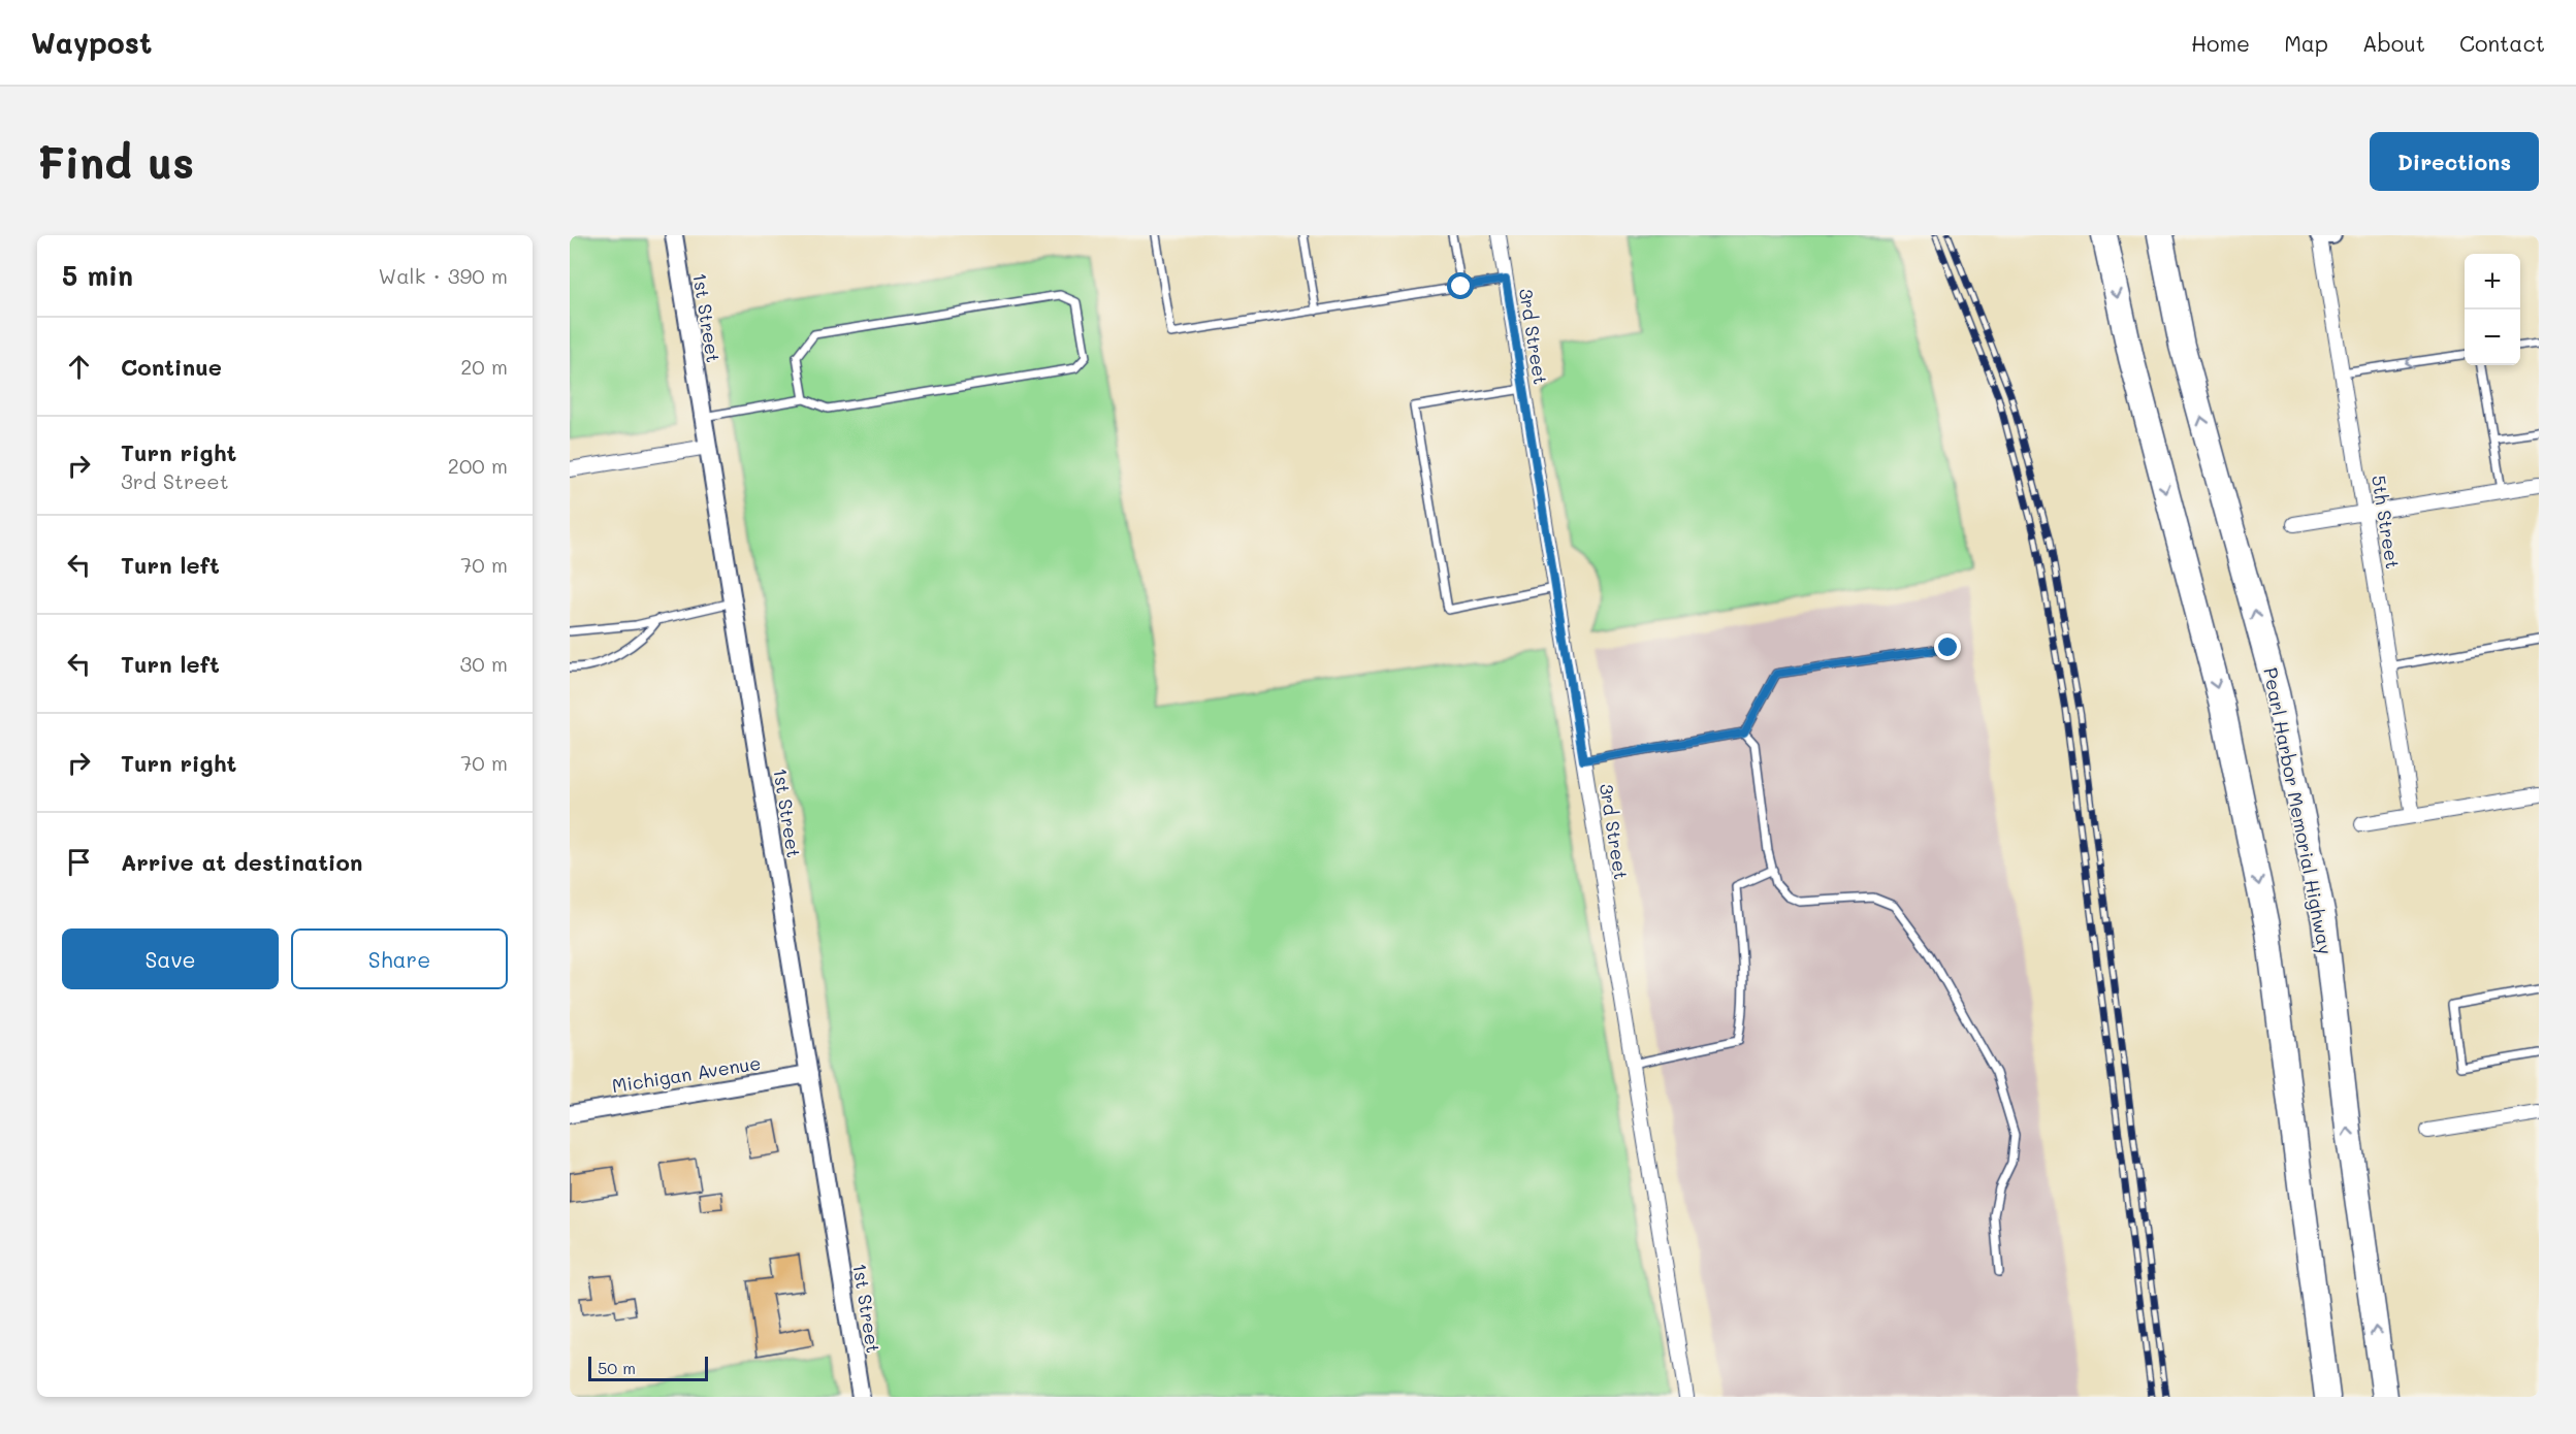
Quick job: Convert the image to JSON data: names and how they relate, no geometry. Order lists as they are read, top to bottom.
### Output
{
  "streets": {
    "highway": ["Pearl Harbor Memorial Highway"],
    "street": [
      "1st Street",
      "3rd Street",
      "5th Street",
      "Michigan Avenue"
    ]
  },
  "crossings": [
    ["1st Street", "Michigan Avenue"]
  ],
  "scale_bar": "50 m",
  "page": {
    "header": "Waypost",
    "nav": [
      "Home",
      "Map",
      "About",
      "Contact"
    ],
    "buttons": [
      "Directions",
      ["Save", "Share"]
    ],
    "title": "Find us",
    "heading": ["5 min", "Walk · 390 m"],
    "map_buttons": ["+", "−"],
    "list": [
      ["Continue", "20 m"],
      ["Turn right", "3rd Street", "200 m"],
      ["Turn left", "70 m"],
      ["Turn left", "30 m"],
      ["Turn right", "70 m"],
      "Arrive at destination"
    ],
    "scale": "50 m"
  }
}
